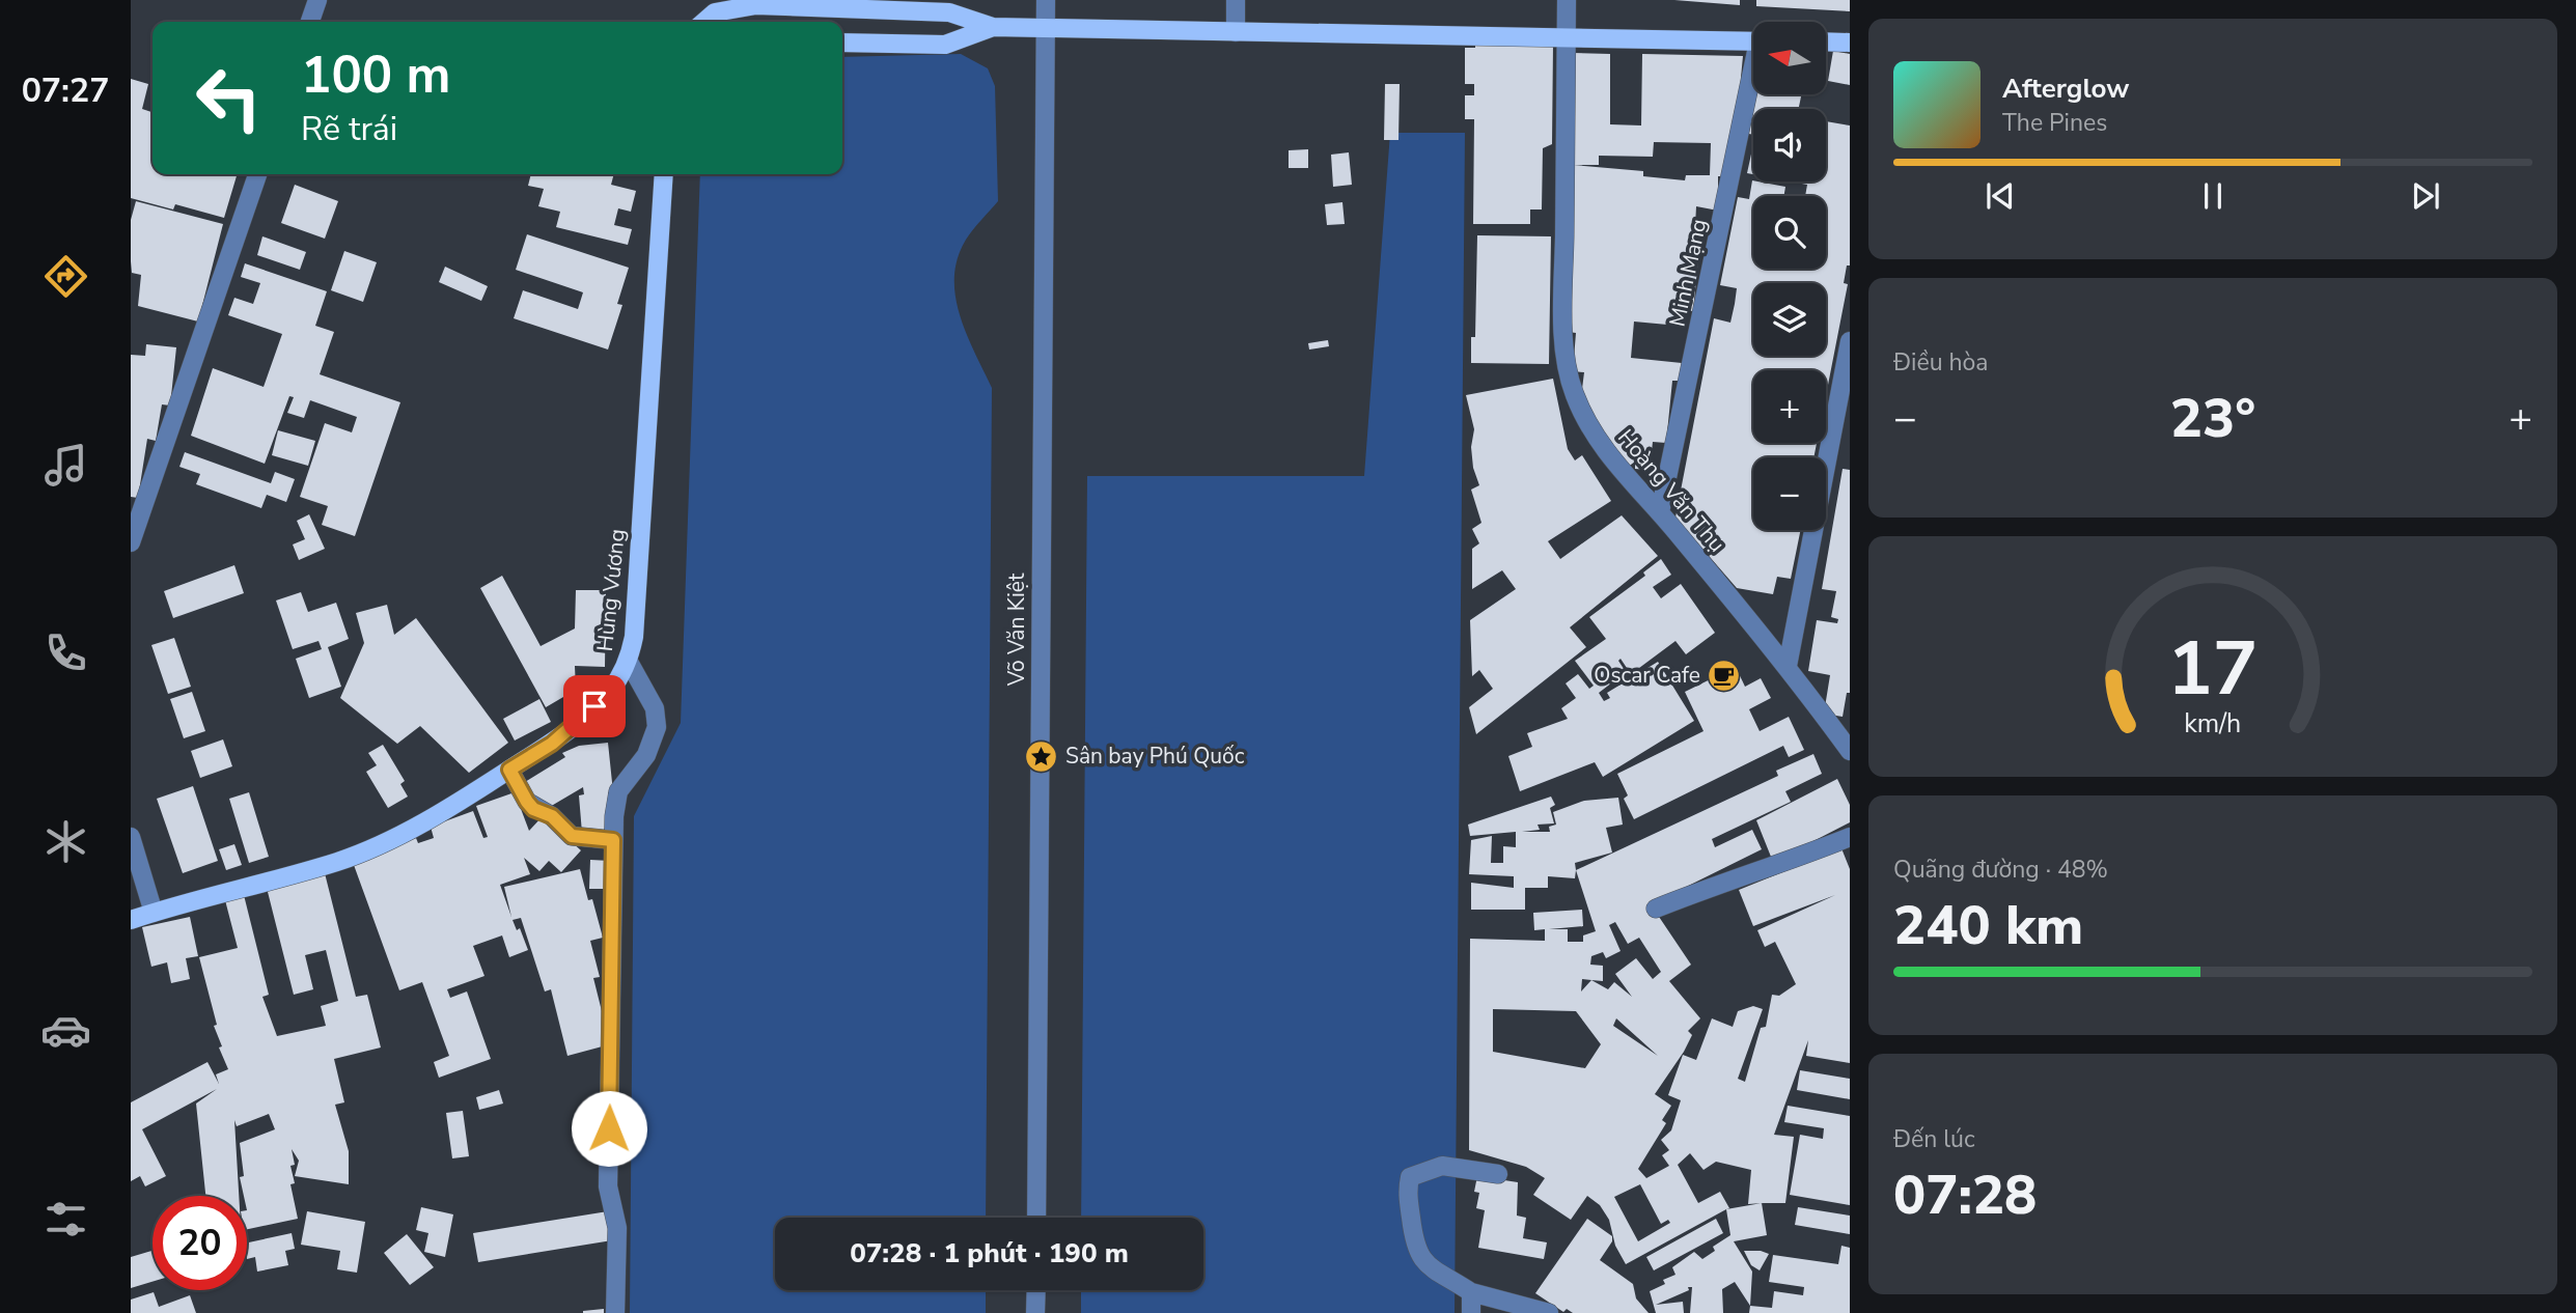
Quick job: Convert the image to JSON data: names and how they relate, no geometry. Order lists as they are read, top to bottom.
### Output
{
  "streets": {
    "main road": ["Hùng Vương"],
    "street": ["Minh Mạng", "Hoàng Văn Thụ", "Võ Văn Kiệt"]
  },
  "crossings": [
    ["Minh Mạng", "Hoàng Văn Thụ"]
  ],
  "places": {
    "cafe": ["Oscar Cafe"],
    "place": ["Sân bay Phú Quốc"]
  },
  "north": "left",
  "page": {
    "tabs": "07:27",
    "map_buttons": ["+", "−"],
    "turn": ["100 m", "Rẽ trái"],
    "song": ["Afterglow", "The Pines"],
    "tile": [
      "Điều hòa",
      ["Quãng đường · 48%", "240 km"],
      ["Đến lúc", "07:28"]
    ],
    "heat": ["−", "23°", "+"],
    "limit": "20",
    "trip": "07:28 · 1 phút · 190 m",
    "gauge": ["17", "km/h"]
  }
}
